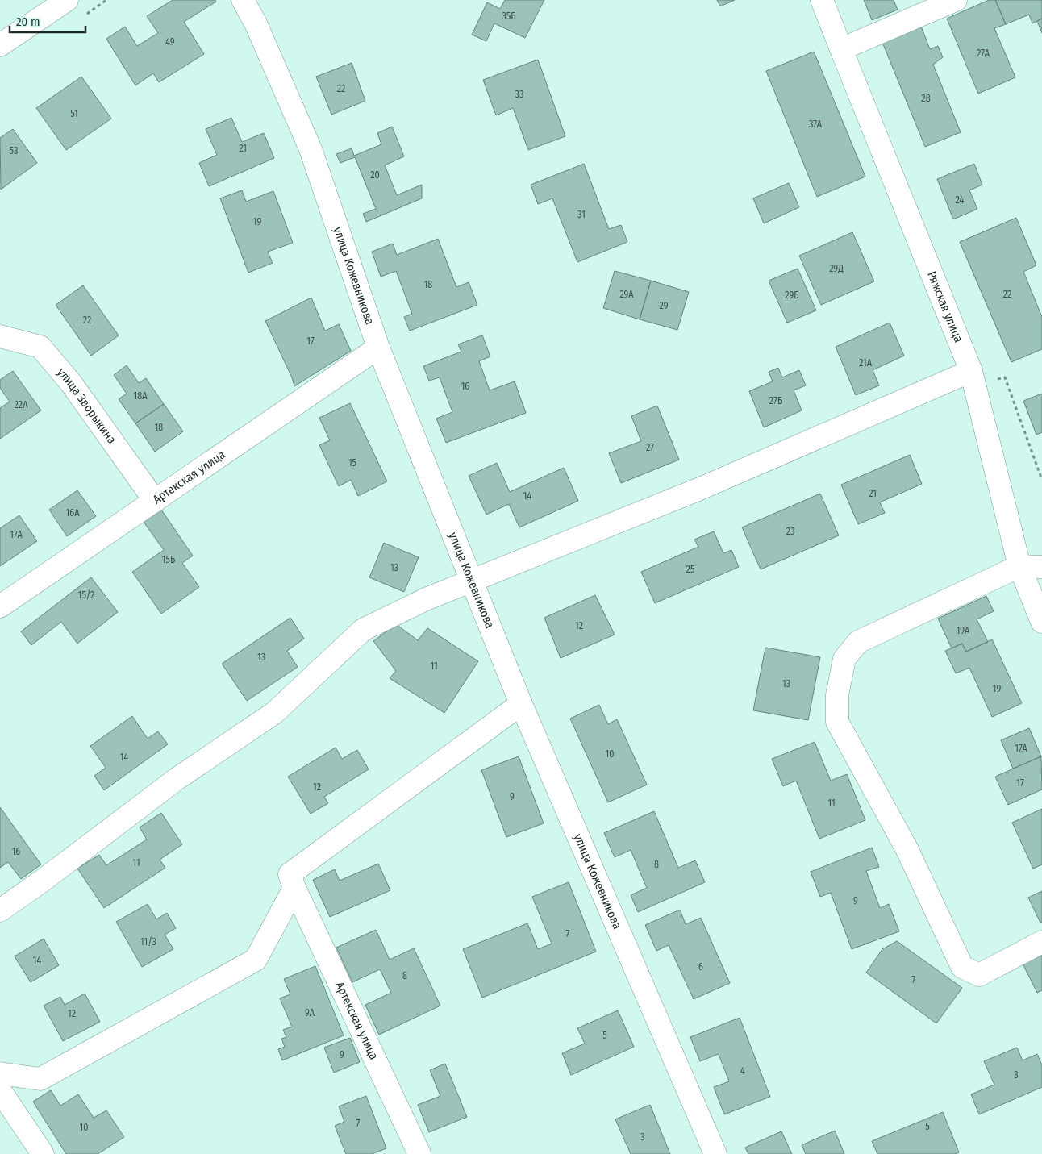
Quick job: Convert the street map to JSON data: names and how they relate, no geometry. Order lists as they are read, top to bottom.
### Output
{
  "streets": {
    "street": [
      "улица Кожевникова",
      "Ряжская улица",
      "улица Зворыкина",
      "Артекская улица"
    ]
  },
  "crossings": [
    ["улица Кожевникова", "Артекская улица"],
    ["улица Зворыкина", "Артекская улица"]
  ],
  "house_numbers": [
    "35Б",
    "49",
    "27А",
    "22",
    "33",
    "28",
    "51",
    "37А",
    "21",
    "53",
    "20",
    "24",
    "31",
    "19",
    "29Д",
    "18",
    "29А",
    "22",
    "29Б",
    "29",
    "22",
    "17",
    "21А",
    "16",
    "18А",
    "27Б",
    "22А",
    "18",
    "27",
    "15",
    "21",
    "14",
    "16А",
    "23",
    "17А",
    "15Б",
    "13",
    "25",
    "15/2",
    "12",
    "19А",
    "13",
    "11",
    "13",
    "19",
    "17А",
    "10",
    "14",
    "17",
    "12",
    "9",
    "11",
    "16",
    "11",
    "8",
    "9",
    "7",
    "11/3",
    "14",
    "6",
    "8",
    "7",
    "9А",
    "12",
    "5",
    "9",
    "4",
    "3",
    "7",
    "5",
    "10",
    "3"
  ],
  "scale_bar": "20 m"
}
